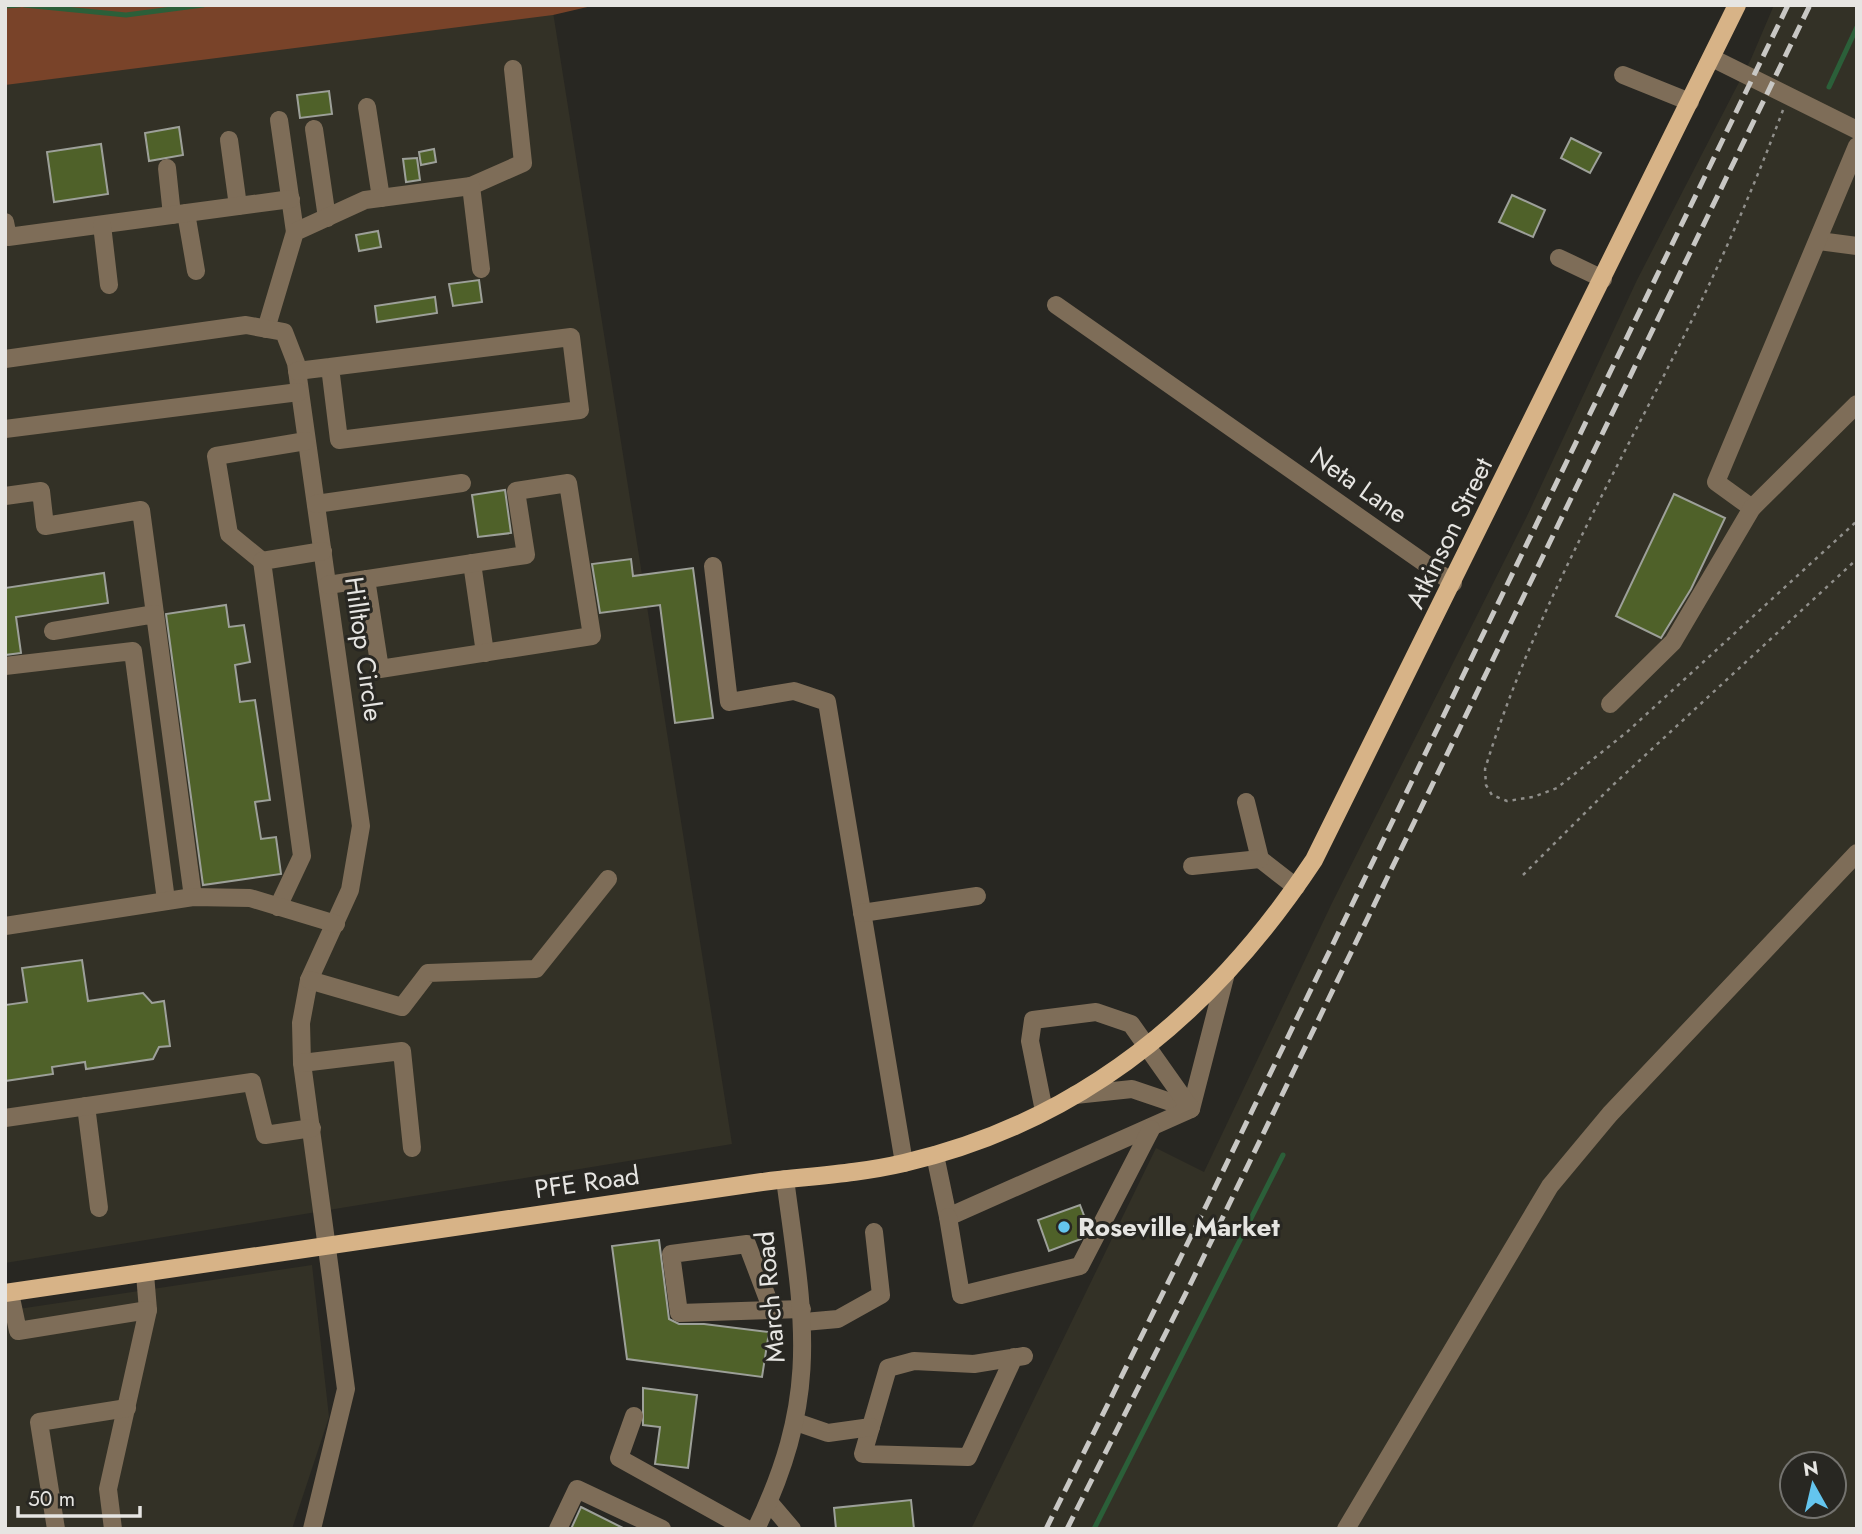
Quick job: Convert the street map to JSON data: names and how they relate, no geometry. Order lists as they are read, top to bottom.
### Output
{
  "streets": {
    "main road": ["Atkinson Street", "PFE Road"],
    "street": ["Neta Lane", "Hilltop Circle", "March Road"]
  },
  "crossings": [
    ["Neta Lane", "Atkinson Street"],
    ["Atkinson Street", "PFE Road"],
    ["Hilltop Circle", "PFE Road"],
    ["PFE Road", "March Road"]
  ],
  "places": ["Roseville Market"],
  "scale_bar": "50 m",
  "north": "top"
}
